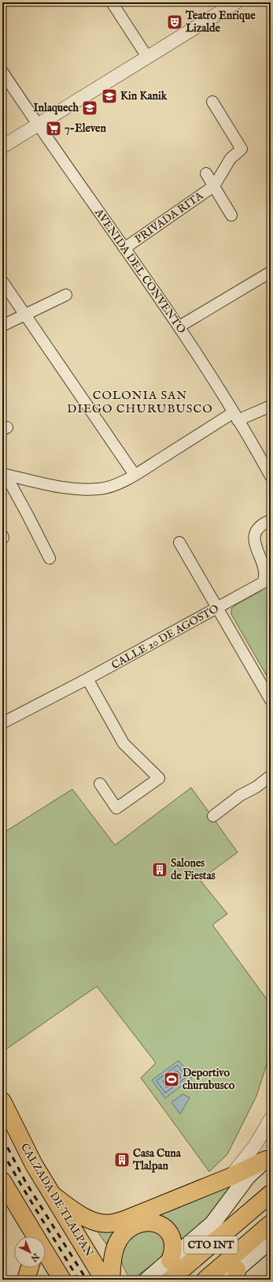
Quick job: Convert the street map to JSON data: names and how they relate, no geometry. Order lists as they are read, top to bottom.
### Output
{
  "streets": {
    "highway": ["CALZADA DE TLALPAN", "CTO INT"],
    "street": ["PRIVADA RITA", "AVENIDA DEL CONVENTO", "CALLE 20 DE AGOSTO"]
  },
  "crossings": [
    ["PRIVADA RITA", "AVENIDA DEL CONVENTO"]
  ],
  "districts": ["COLONIA SAN DIEGO CHURUBUSCO"],
  "places": {
    "theatre": ["Teatro Enrique Lizalde"],
    "school or university": ["Kin Kanik", "Inlaquech"],
    "supermarket": ["7-Eleven"],
    "building": ["Salones de Fiestas", "Casa Cuna Tlalpan"],
    "sports": ["Deportivo churubusco"]
  },
  "north": "bottom right"
}
